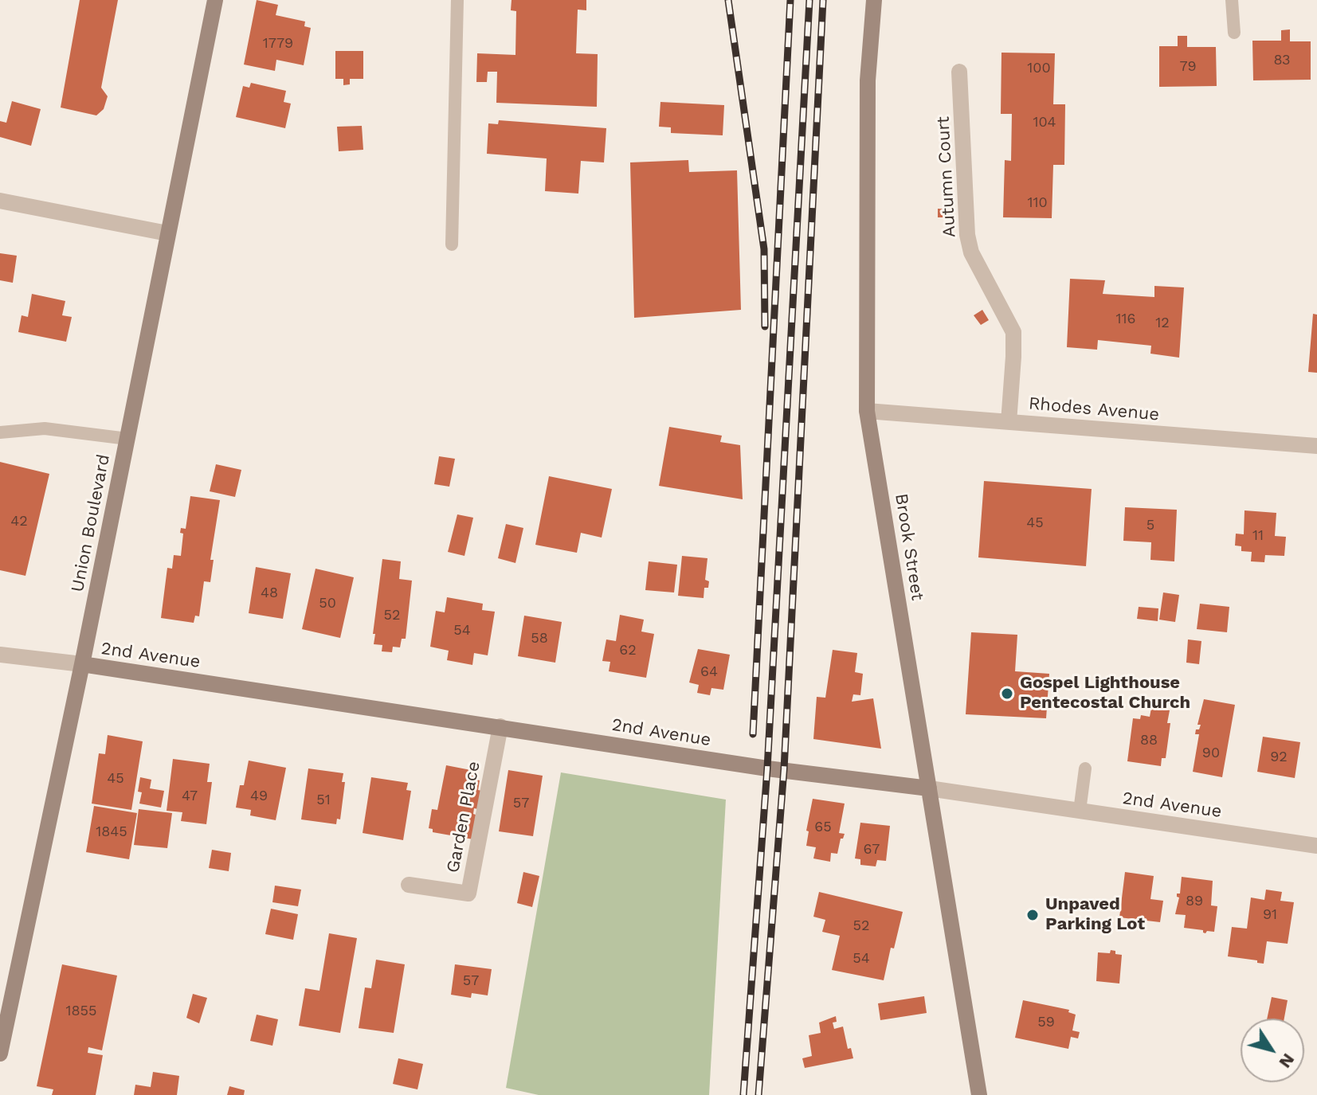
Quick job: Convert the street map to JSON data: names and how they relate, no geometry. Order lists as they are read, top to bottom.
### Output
{
  "streets": {
    "street": [
      "Autumn Court",
      "Rhodes Avenue",
      "Union Boulevard",
      "Brook Street",
      "2nd Avenue",
      "Garden Place"
    ]
  },
  "crossings": [
    ["Autumn Court", "Rhodes Avenue"],
    ["Rhodes Avenue", "Brook Street"],
    ["Union Boulevard", "2nd Avenue"],
    ["Brook Street", "2nd Avenue"],
    ["2nd Avenue", "Garden Place"]
  ],
  "places": ["Gospel Lighthouse Pentecostal Church", "Unpaved Parking Lot"],
  "house_numbers": [
    "1779",
    "83",
    "79",
    "100",
    "104",
    "110",
    "116",
    "12",
    "42",
    "45",
    "5",
    "11",
    "48",
    "50",
    "52",
    "54",
    "58",
    "62",
    "64",
    "88",
    "90",
    "92",
    "45",
    "47",
    "49",
    "51",
    "57",
    "65",
    "1845",
    "67",
    "89",
    "91",
    "52",
    "54",
    "57",
    "1855",
    "59"
  ],
  "north": "bottom right"
}
